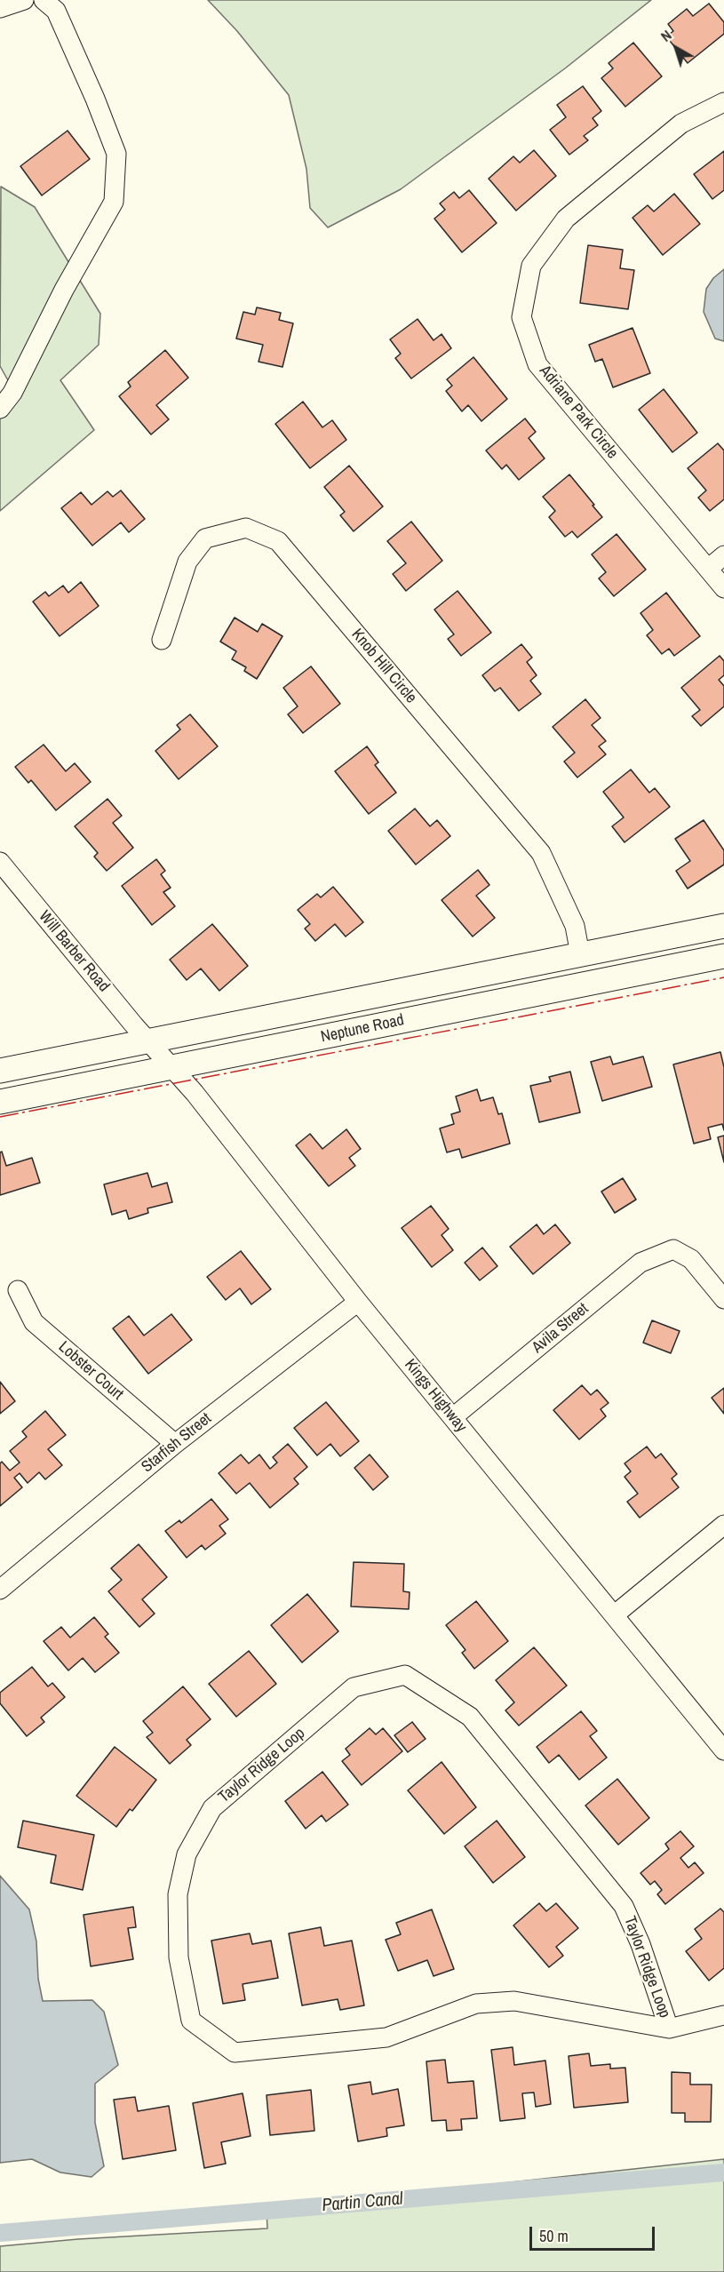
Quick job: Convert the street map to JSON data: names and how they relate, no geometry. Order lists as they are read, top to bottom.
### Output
{
  "streets": {
    "main road": ["Neptune Road"],
    "street": [
      "Adriane Park Circle",
      "Knob Hill Circle",
      "Will Barber Road",
      "Avila Street",
      "Lobster Court",
      "Kings Highway",
      "Starfish Street",
      "Taylor Ridge Loop"
    ]
  },
  "crossings": [
    ["Knob Hill Circle", "Neptune Road"],
    ["Will Barber Road", "Neptune Road"],
    ["Will Barber Road", "Kings Highway"],
    ["Neptune Road", "Kings Highway"],
    ["Avila Street", "Kings Highway"],
    ["Lobster Court", "Starfish Street"],
    ["Kings Highway", "Starfish Street"]
  ],
  "water": ["Partin Canal"],
  "scale_bar": "50 m",
  "north": "top left"
}
